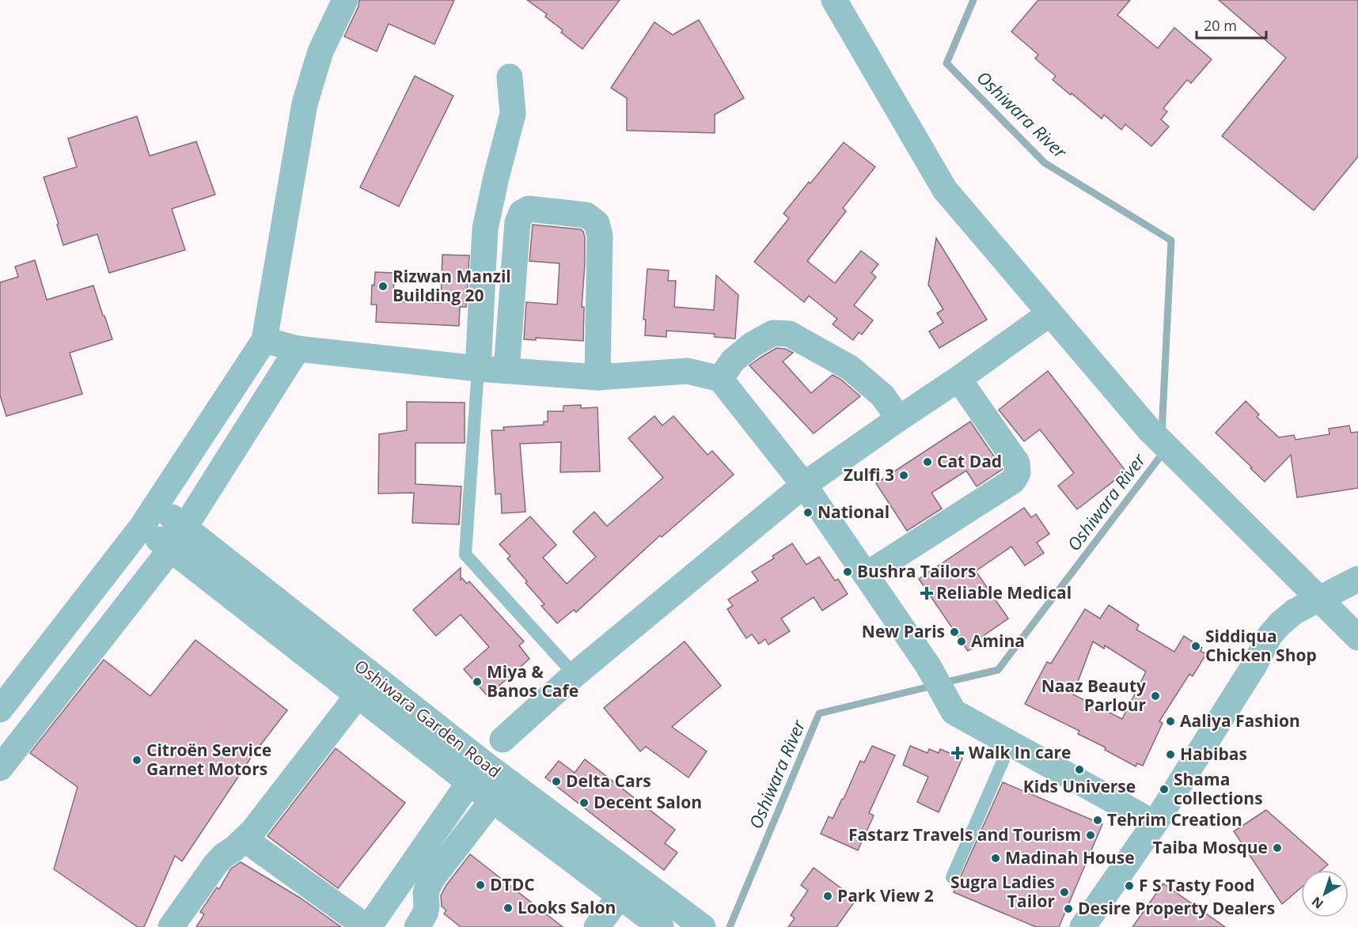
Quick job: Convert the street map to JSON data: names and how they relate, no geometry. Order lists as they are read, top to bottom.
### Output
{
  "streets": {
    "street": ["Oshiwara Garden Road"]
  },
  "water": ["Oshiwara River"],
  "places": {
    "other": [
      "Rizwan Manzil Building 20",
      "Cat Dad",
      "Zulfi 3",
      "National",
      "Bushra Tailors",
      "New Paris",
      "Amina",
      "Siddiqua Chicken Shop",
      "Miya & Banos Cafe",
      "Naaz Beauty Parlour",
      "Aaliya Fashion",
      "Habibas",
      "Citroën Service Garnet Motors",
      "Kids Universe",
      "Delta Cars",
      "Shama collections",
      "Decent Salon",
      "Tehrim Creation",
      "Fastarz Travels and Tourism",
      "Taiba Mosque",
      "Madinah House",
      "DTDC",
      "F S Tasty Food",
      "Sugra Ladies Tailor",
      "Park View 2",
      "Looks Salon",
      "Desire Property Dealers"
    ],
    "health": ["Reliable Medical", "Walk In care"]
  },
  "scale_bar": "20 m",
  "north": "bottom left"
}
